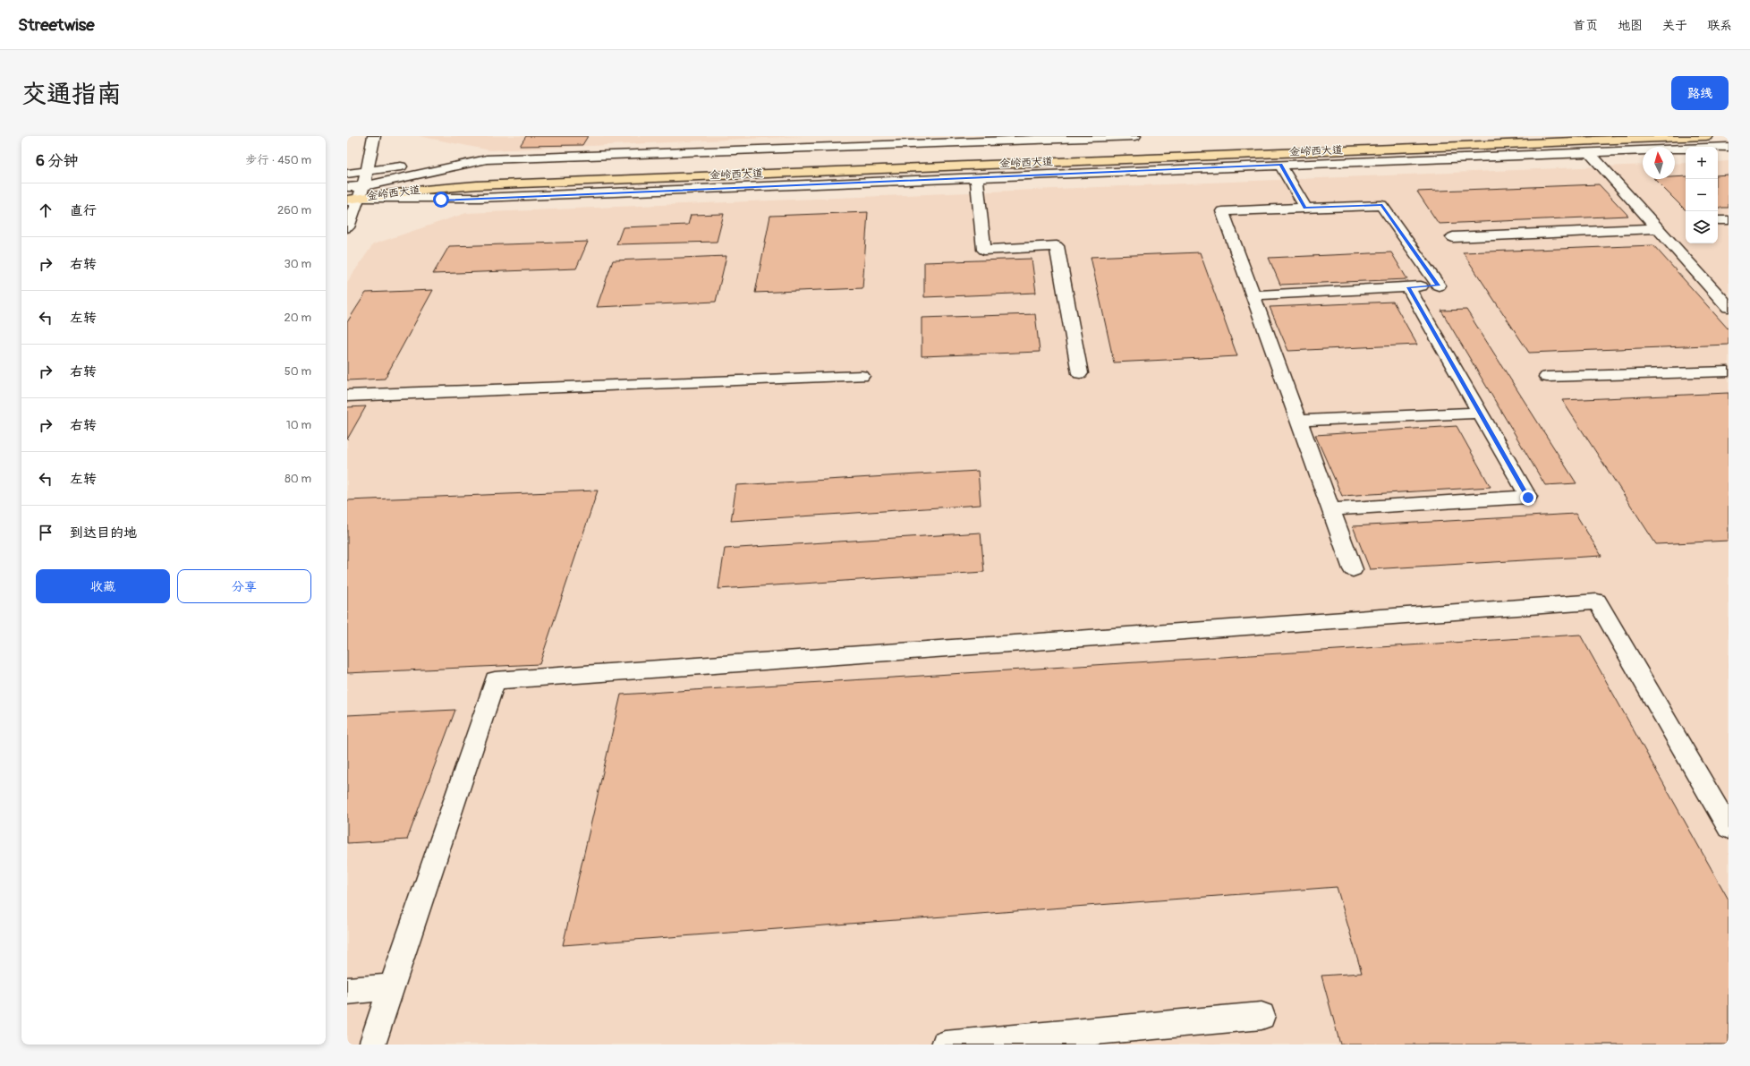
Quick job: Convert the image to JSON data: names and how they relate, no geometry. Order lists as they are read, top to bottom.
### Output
{
  "streets": {
    "main road": ["金岭西大道"]
  },
  "north": "top",
  "page": {
    "header": "Streetwise",
    "nav": [
      "首页",
      "地图",
      "关于",
      "联系"
    ],
    "title": "交通指南",
    "buttons": [
      "路线",
      ["收藏", "分享"]
    ],
    "heading": ["6 分钟", "步行 · 450 m"],
    "map_buttons": ["+", "−"],
    "list": [
      ["直行", "260 m"],
      ["右转", "30 m"],
      ["左转", "20 m"],
      ["右转", "50 m"],
      ["右转", "10 m"],
      ["左转", "80 m"],
      "到达目的地"
    ]
  }
}
